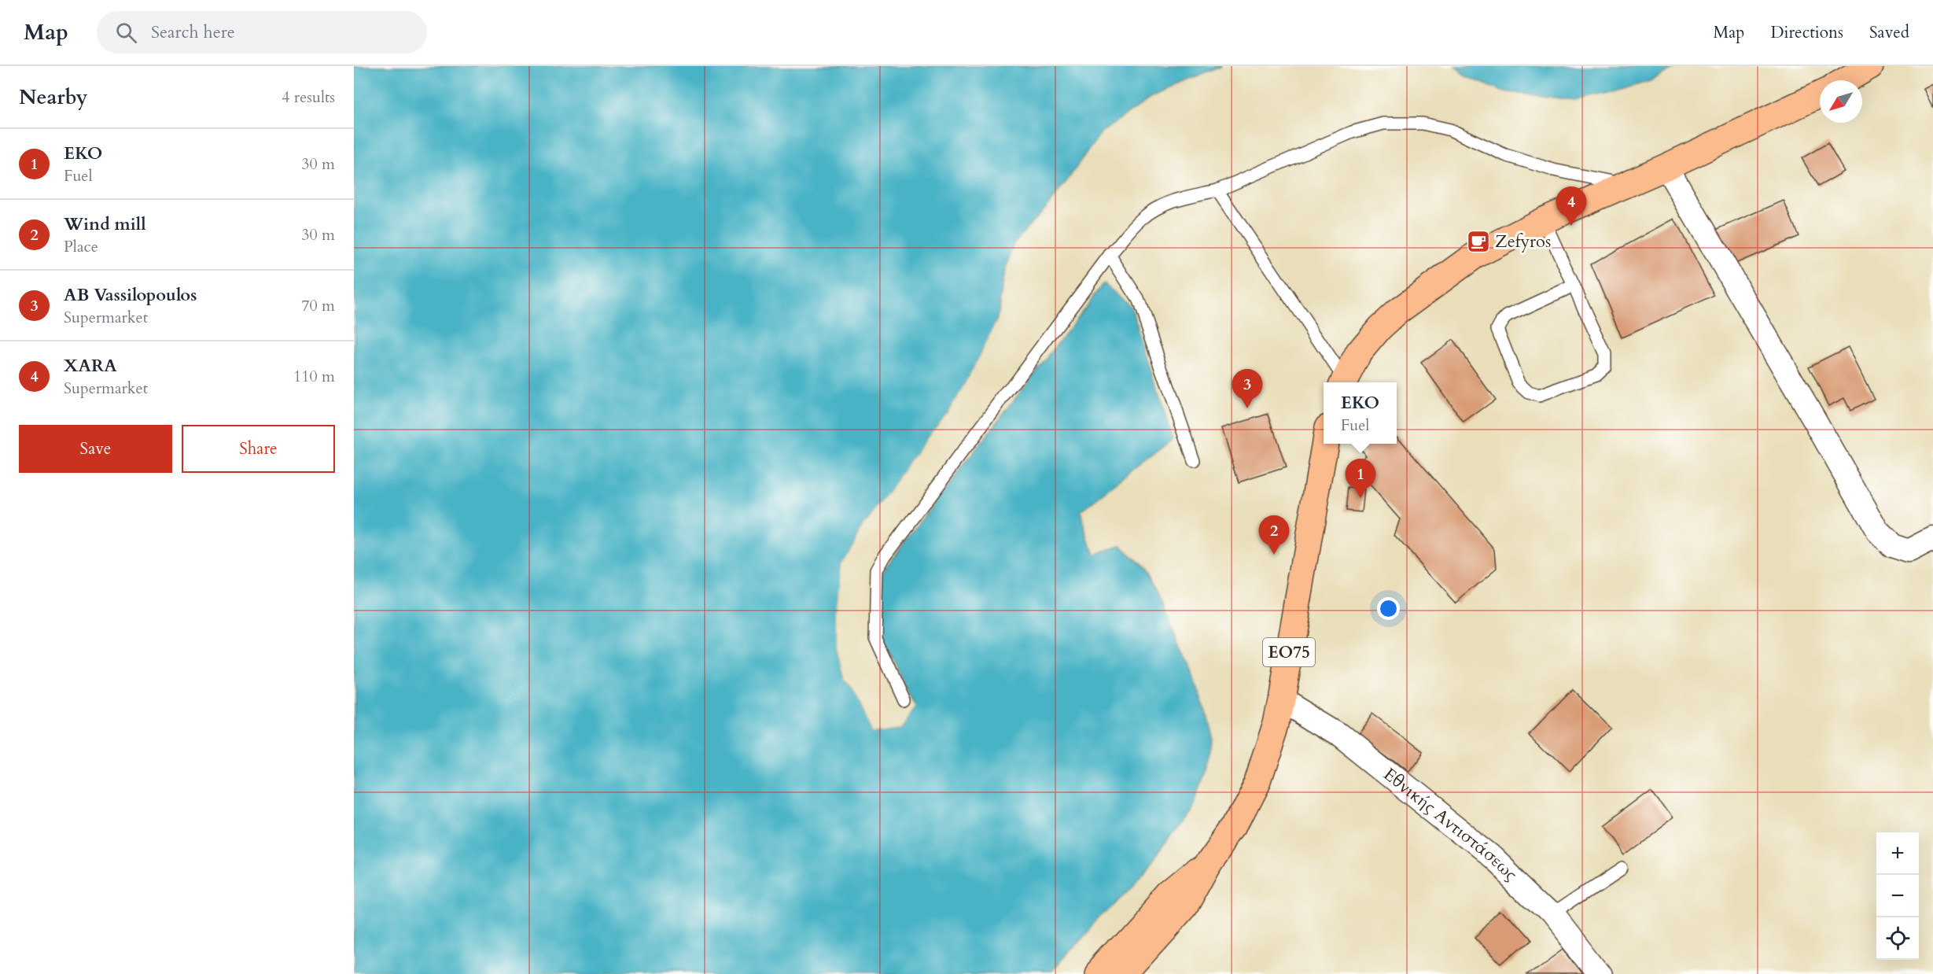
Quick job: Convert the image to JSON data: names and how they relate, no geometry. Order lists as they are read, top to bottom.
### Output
{
  "streets": {
    "main road": ["ΕΟ75"],
    "street": ["Εθνικής Αντιστάσεως"]
  },
  "crossings": [
    ["ΕΟ75", "Εθνικής Αντιστάσεως"]
  ],
  "places": {
    "cafe": ["Zefyros"]
  },
  "north": "bottom left",
  "page": {
    "header": "Map",
    "search": "Search here",
    "nav": ["Map", "Directions", "Saved"],
    "heading": ["Nearby", "4 results"],
    "list": [
      {
        "mark": "1",
        "name": "EKO",
        "note": "Fuel",
        "value": "30 m"
      },
      {
        "mark": "2",
        "name": "Wind mill",
        "note": "Place",
        "value": "30 m"
      },
      {
        "mark": "3",
        "name": "AB Vassilopoulos",
        "note": "Supermarket",
        "value": "70 m"
      },
      {
        "mark": "4",
        "name": "XARA",
        "note": "Supermarket",
        "value": "110 m"
      }
    ],
    "pins": [
      "4",
      "3",
      "1",
      "2"
    ],
    "popup": ["EKO", "Fuel"],
    "buttons": ["Save", "Share"],
    "map_buttons": ["+", "−"]
  }
}
